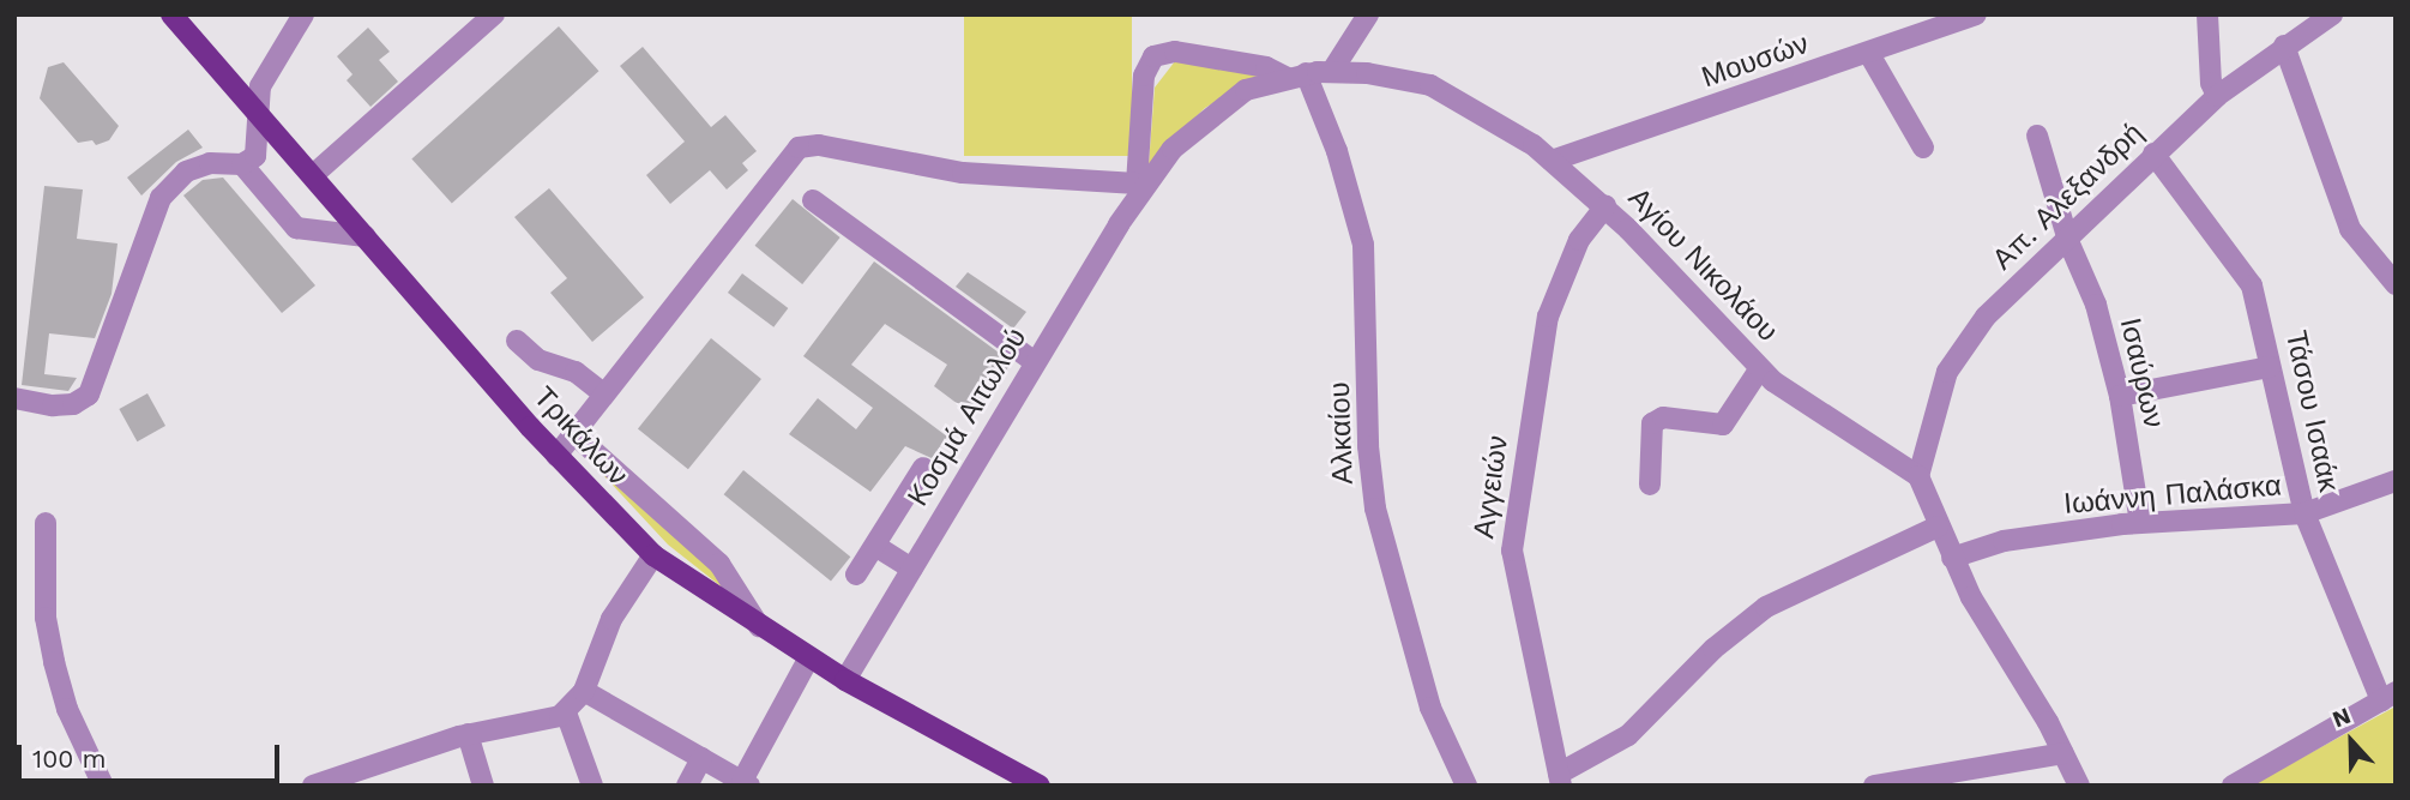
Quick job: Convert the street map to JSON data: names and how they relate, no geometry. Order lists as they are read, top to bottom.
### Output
{
  "streets": {
    "main road": ["Τρικάλων"],
    "street": [
      "Μουσών",
      "Απ. Αλεξανδρή",
      "Αγίου Νικολάου",
      "Ισαύρων",
      "Τάσου Ισαάκ",
      "Κοσμά Αιτωλού",
      "Αλκαίου",
      "Αγγειών",
      "Ιωάννη Παλάσκα"
    ]
  },
  "crossings": [
    ["Μουσών", "Αγίου Νικολάου"],
    ["Απ. Αλεξανδρή", "Αγίου Νικολάου"],
    ["Απ. Αλεξανδρή", "Ισαύρων"],
    ["Απ. Αλεξανδρή", "Τάσου Ισαάκ"],
    ["Αγίου Νικολάου", "Κοσμά Αιτωλού"],
    ["Αγίου Νικολάου", "Αλκαίου"],
    ["Αγίου Νικολάου", "Αγγειών"],
    ["Ισαύρων", "Ιωάννη Παλάσκα"],
    ["Τάσου Ισαάκ", "Ιωάννη Παλάσκα"],
    ["Κοσμά Αιτωλού", "Τρικάλων"]
  ],
  "scale_bar": "100 m",
  "north": "top"
}
